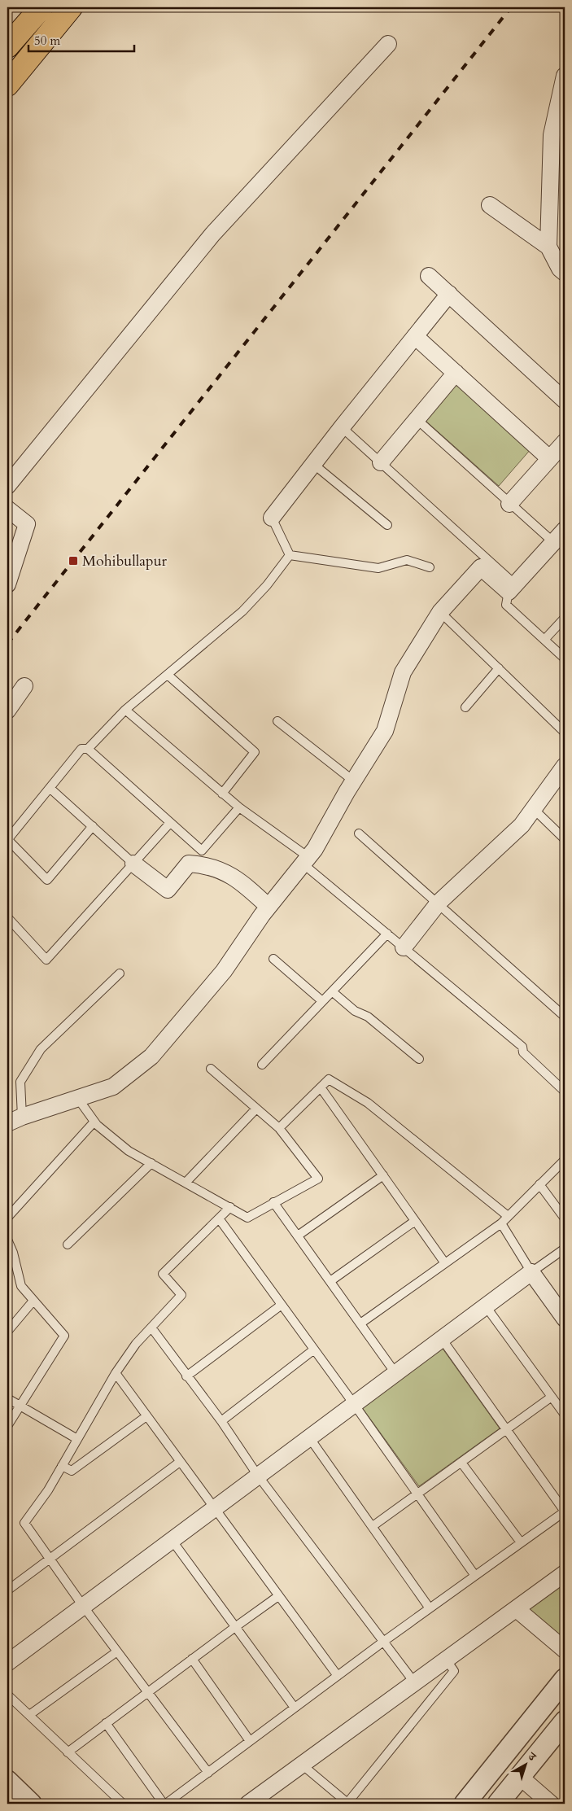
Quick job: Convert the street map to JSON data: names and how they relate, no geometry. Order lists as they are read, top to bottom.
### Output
{
  "places": {
    "transit": ["Mohibullapur"]
  },
  "scale_bar": "50 m",
  "north": "top right"
}
